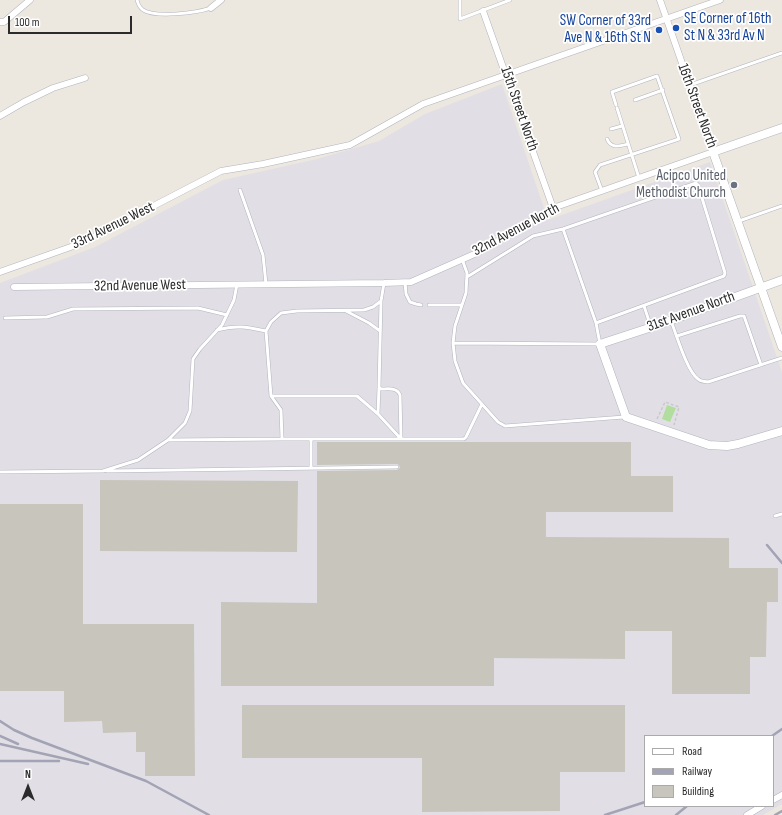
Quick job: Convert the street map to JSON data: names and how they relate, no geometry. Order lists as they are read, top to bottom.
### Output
{
  "streets": {
    "street": [
      "16th Street North",
      "15th Street North",
      "33rd Avenue West",
      "32nd Avenue North",
      "32nd Avenue West",
      "31st Avenue North"
    ]
  },
  "crossings": [
    ["16th Street North", "33rd Avenue West"],
    ["16th Street North", "32nd Avenue North"],
    ["16th Street North", "31st Avenue North"],
    ["15th Street North", "33rd Avenue West"],
    ["15th Street North", "32nd Avenue North"],
    ["32nd Avenue North", "32nd Avenue West"]
  ],
  "places": ["SE Corner of 16th St N & 33rd Av N", "SW Corner of 33rd Ave N & 16th St N", "Acipco United Methodist Church"],
  "legend": ["Road", "Railway", "Building"],
  "scale_bar": "100 m",
  "north": "top"
}
